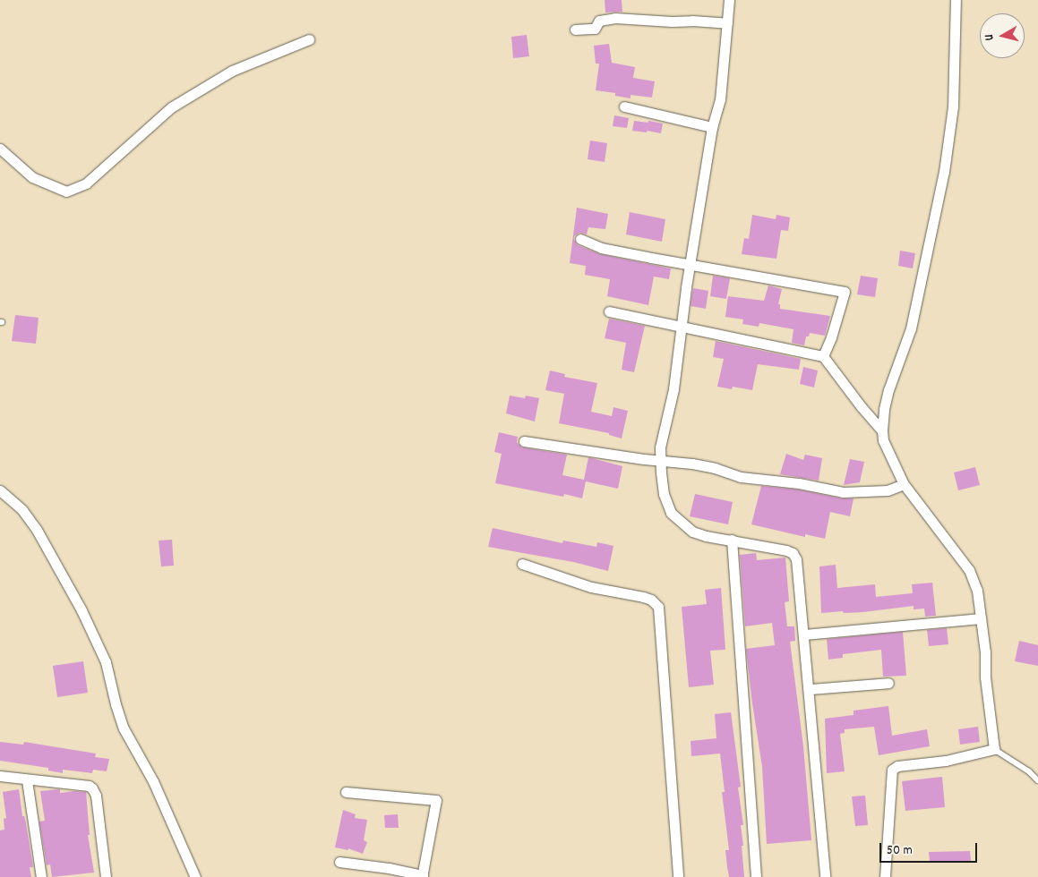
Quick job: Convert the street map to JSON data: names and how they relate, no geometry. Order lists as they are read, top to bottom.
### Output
{
  "scale_bar": "50 m",
  "north": "left"
}
